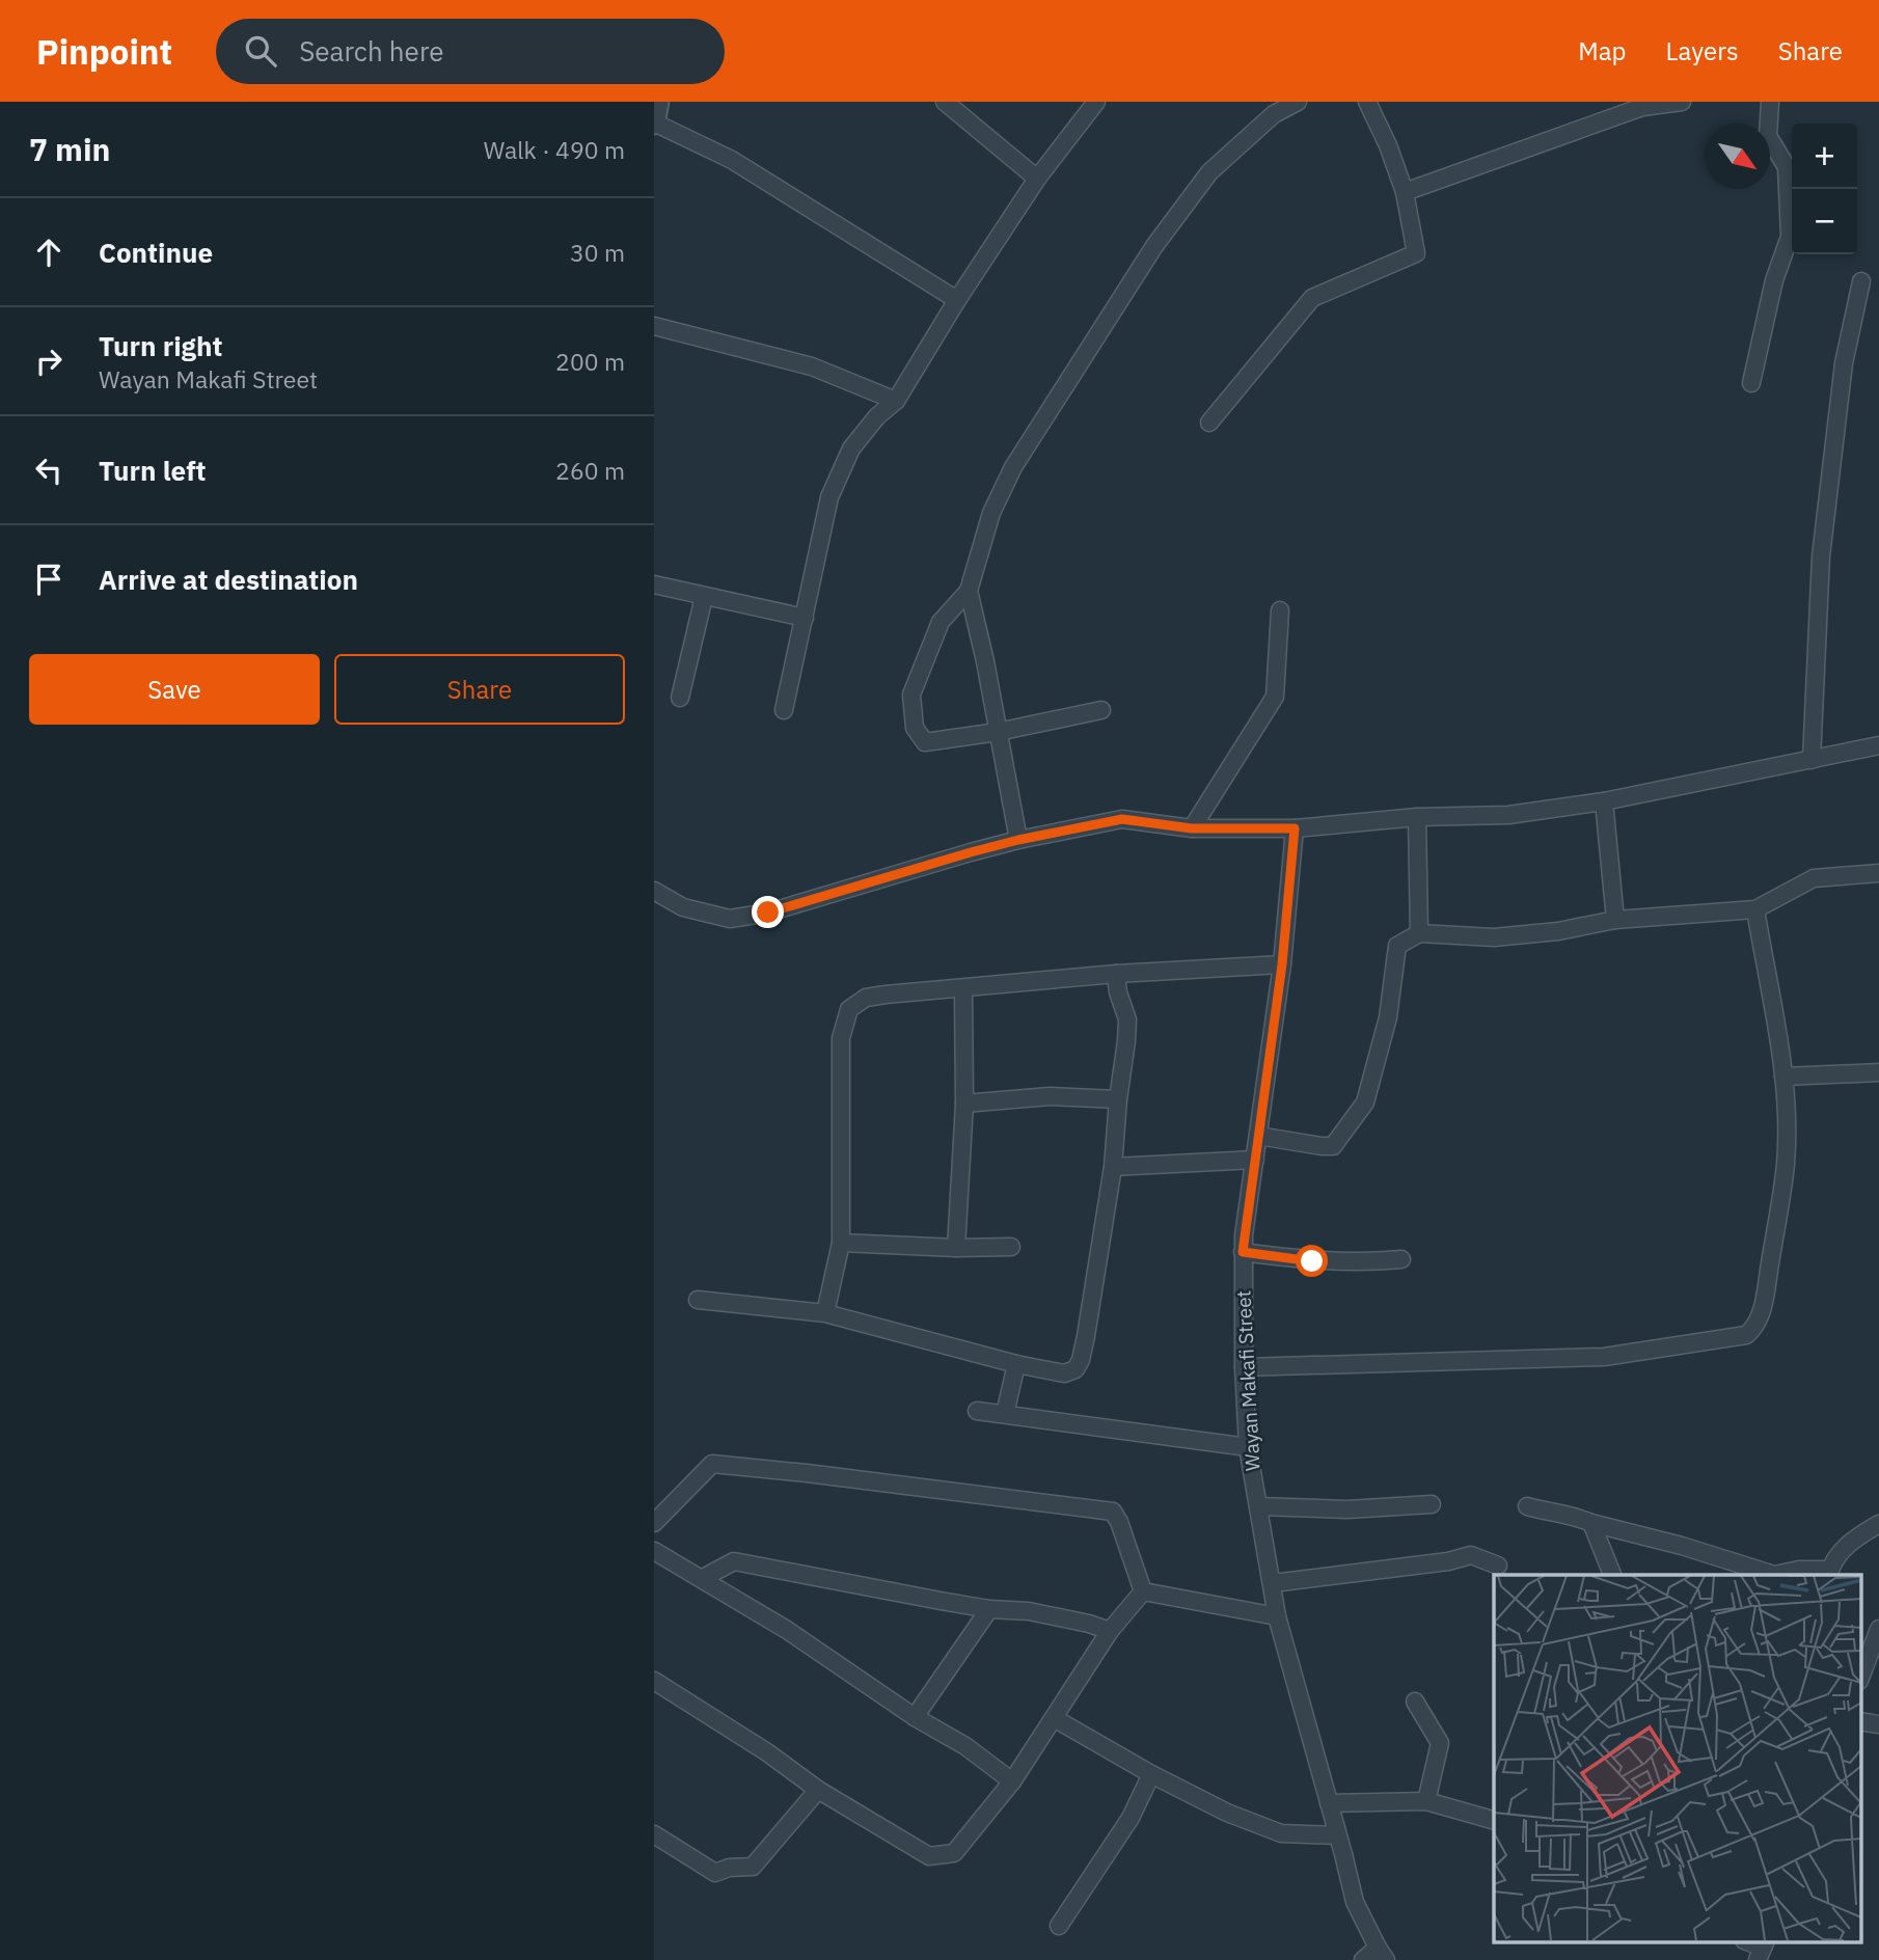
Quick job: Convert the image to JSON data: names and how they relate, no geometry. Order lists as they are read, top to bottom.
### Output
{
  "streets": {
    "street": ["Wayan Makafi Street"]
  },
  "north": "bottom right",
  "page": {
    "header": "Pinpoint",
    "search": "Search here",
    "nav": ["Map", "Layers", "Share"],
    "heading": ["7 min", "Walk · 490 m"],
    "map_buttons": ["+", "−"],
    "list": [
      ["Continue", "30 m"],
      ["Turn right", "Wayan Makafi Street", "200 m"],
      ["Turn left", "260 m"],
      "Arrive at destination"
    ],
    "buttons": ["Save", "Share"]
  }
}
